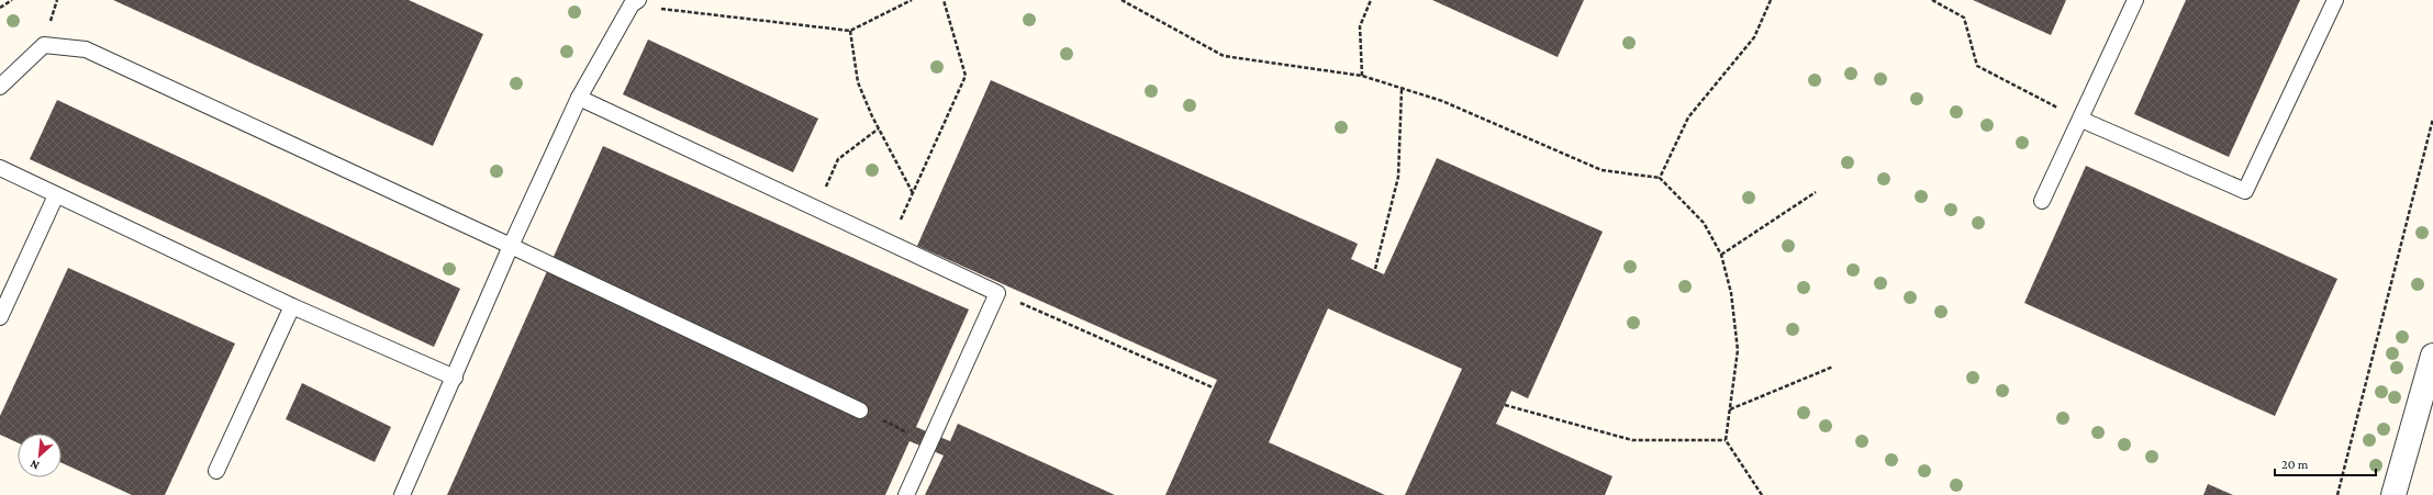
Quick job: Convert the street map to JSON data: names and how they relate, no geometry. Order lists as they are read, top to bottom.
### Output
{
  "scale_bar": "20 m",
  "north": "bottom left"
}
